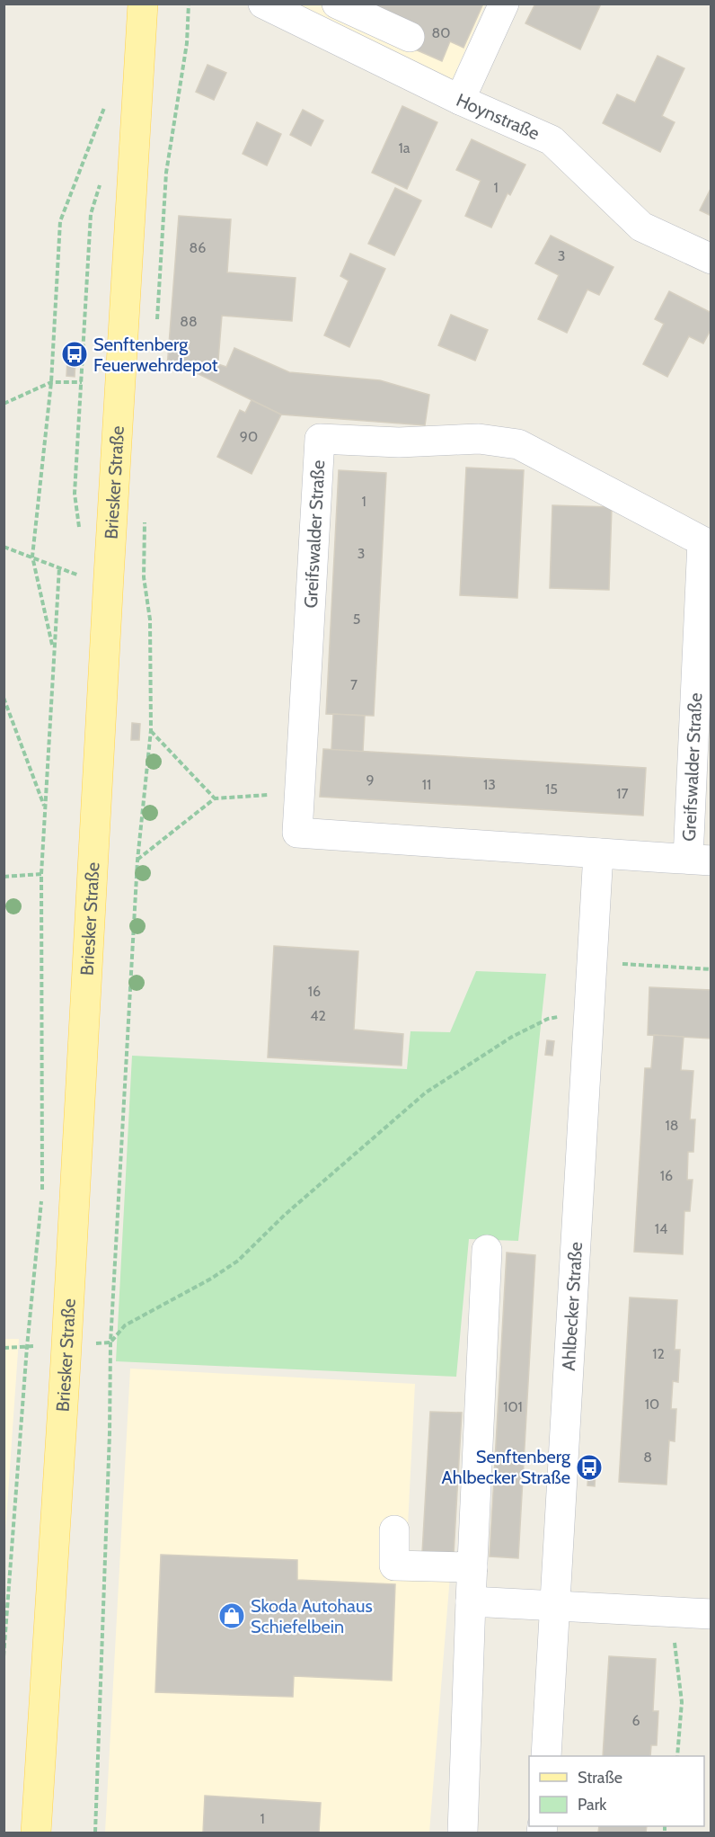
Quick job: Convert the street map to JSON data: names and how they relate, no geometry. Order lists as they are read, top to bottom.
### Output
{
  "streets": {
    "main road": ["Briesker Straße"],
    "street": ["Hoynstraße", "Greifswalder Straße", "Ahlbecker Straße"]
  },
  "crossings": [
    ["Greifswalder Straße", "Ahlbecker Straße"]
  ],
  "places": {
    "bus stop": ["Senftenberg Feuerwehrdepot", "Senftenberg Ahlbecker Straße"],
    "shop": ["Skoda Autohaus Schiefelbein"]
  },
  "house_numbers": [
    "80",
    "1a",
    "1",
    "86",
    "3",
    "88",
    "90",
    "1",
    "3",
    "5",
    "7",
    "9",
    "11",
    "13",
    "15",
    "17",
    "16",
    "42",
    "18",
    "16",
    "14",
    "12",
    "10",
    "101",
    "8",
    "6",
    "1"
  ],
  "legend": ["Straße", "Park"]
}
